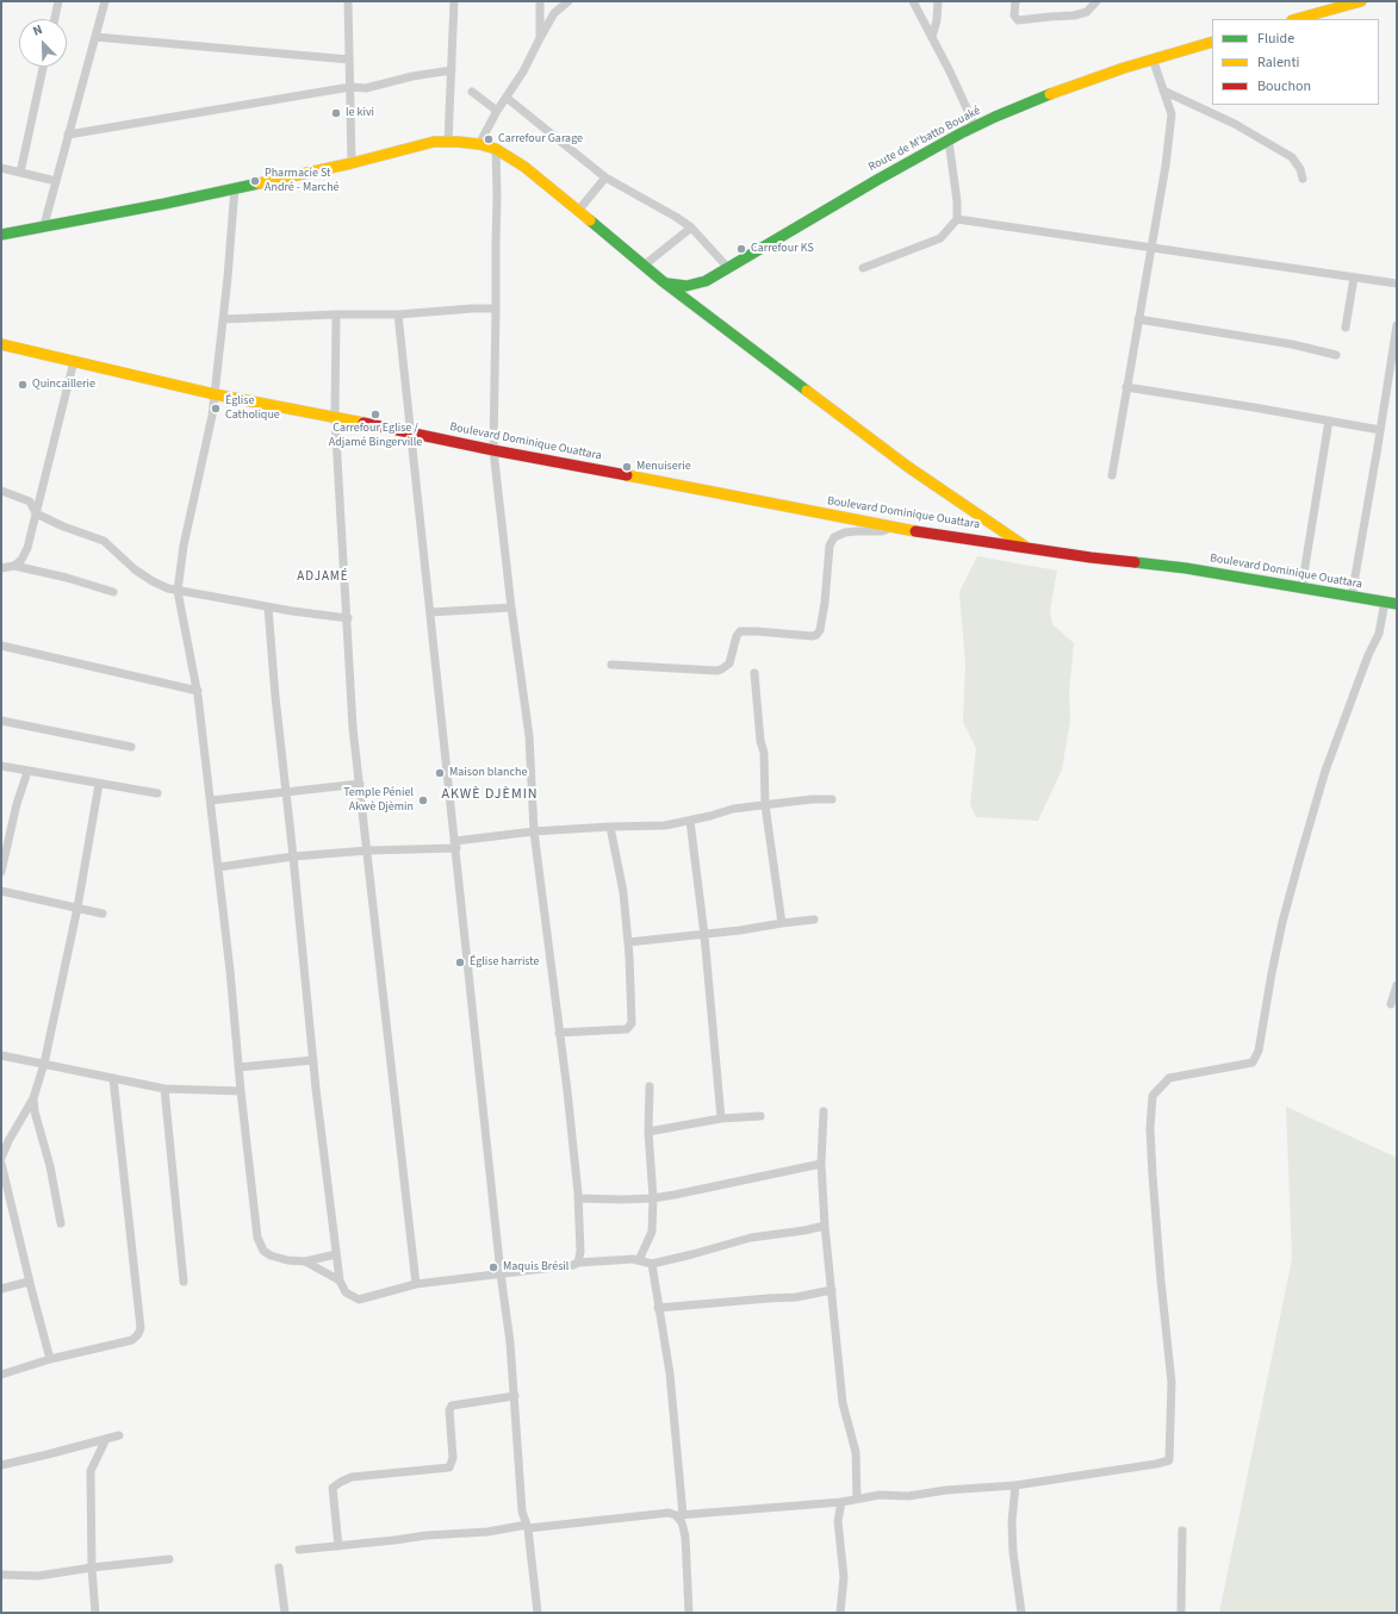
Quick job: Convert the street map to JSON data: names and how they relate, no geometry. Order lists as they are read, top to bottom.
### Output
{
  "streets": {
    "street": ["Route de M'batto Bouaké", "Boulevard Dominique Ouattara"]
  },
  "districts": ["ADJAMÉ", "AKWÈ DJÈMIN"],
  "places": [
    "le kivi",
    "Carrefour Garage",
    "Pharmacie St André - Marché",
    "Carrefour KS",
    "Quincaillerie",
    "Église Catholique",
    "Carrefour Eglise / Adjamé Bingerville",
    "Menuiserie",
    "Maison blanche",
    "Temple Péniel Akwè Djèmin",
    "Église harriste",
    "Maquis Brésil"
  ],
  "legend": ["Fluide", "Ralenti", "Bouchon"],
  "north": "top left"
}
